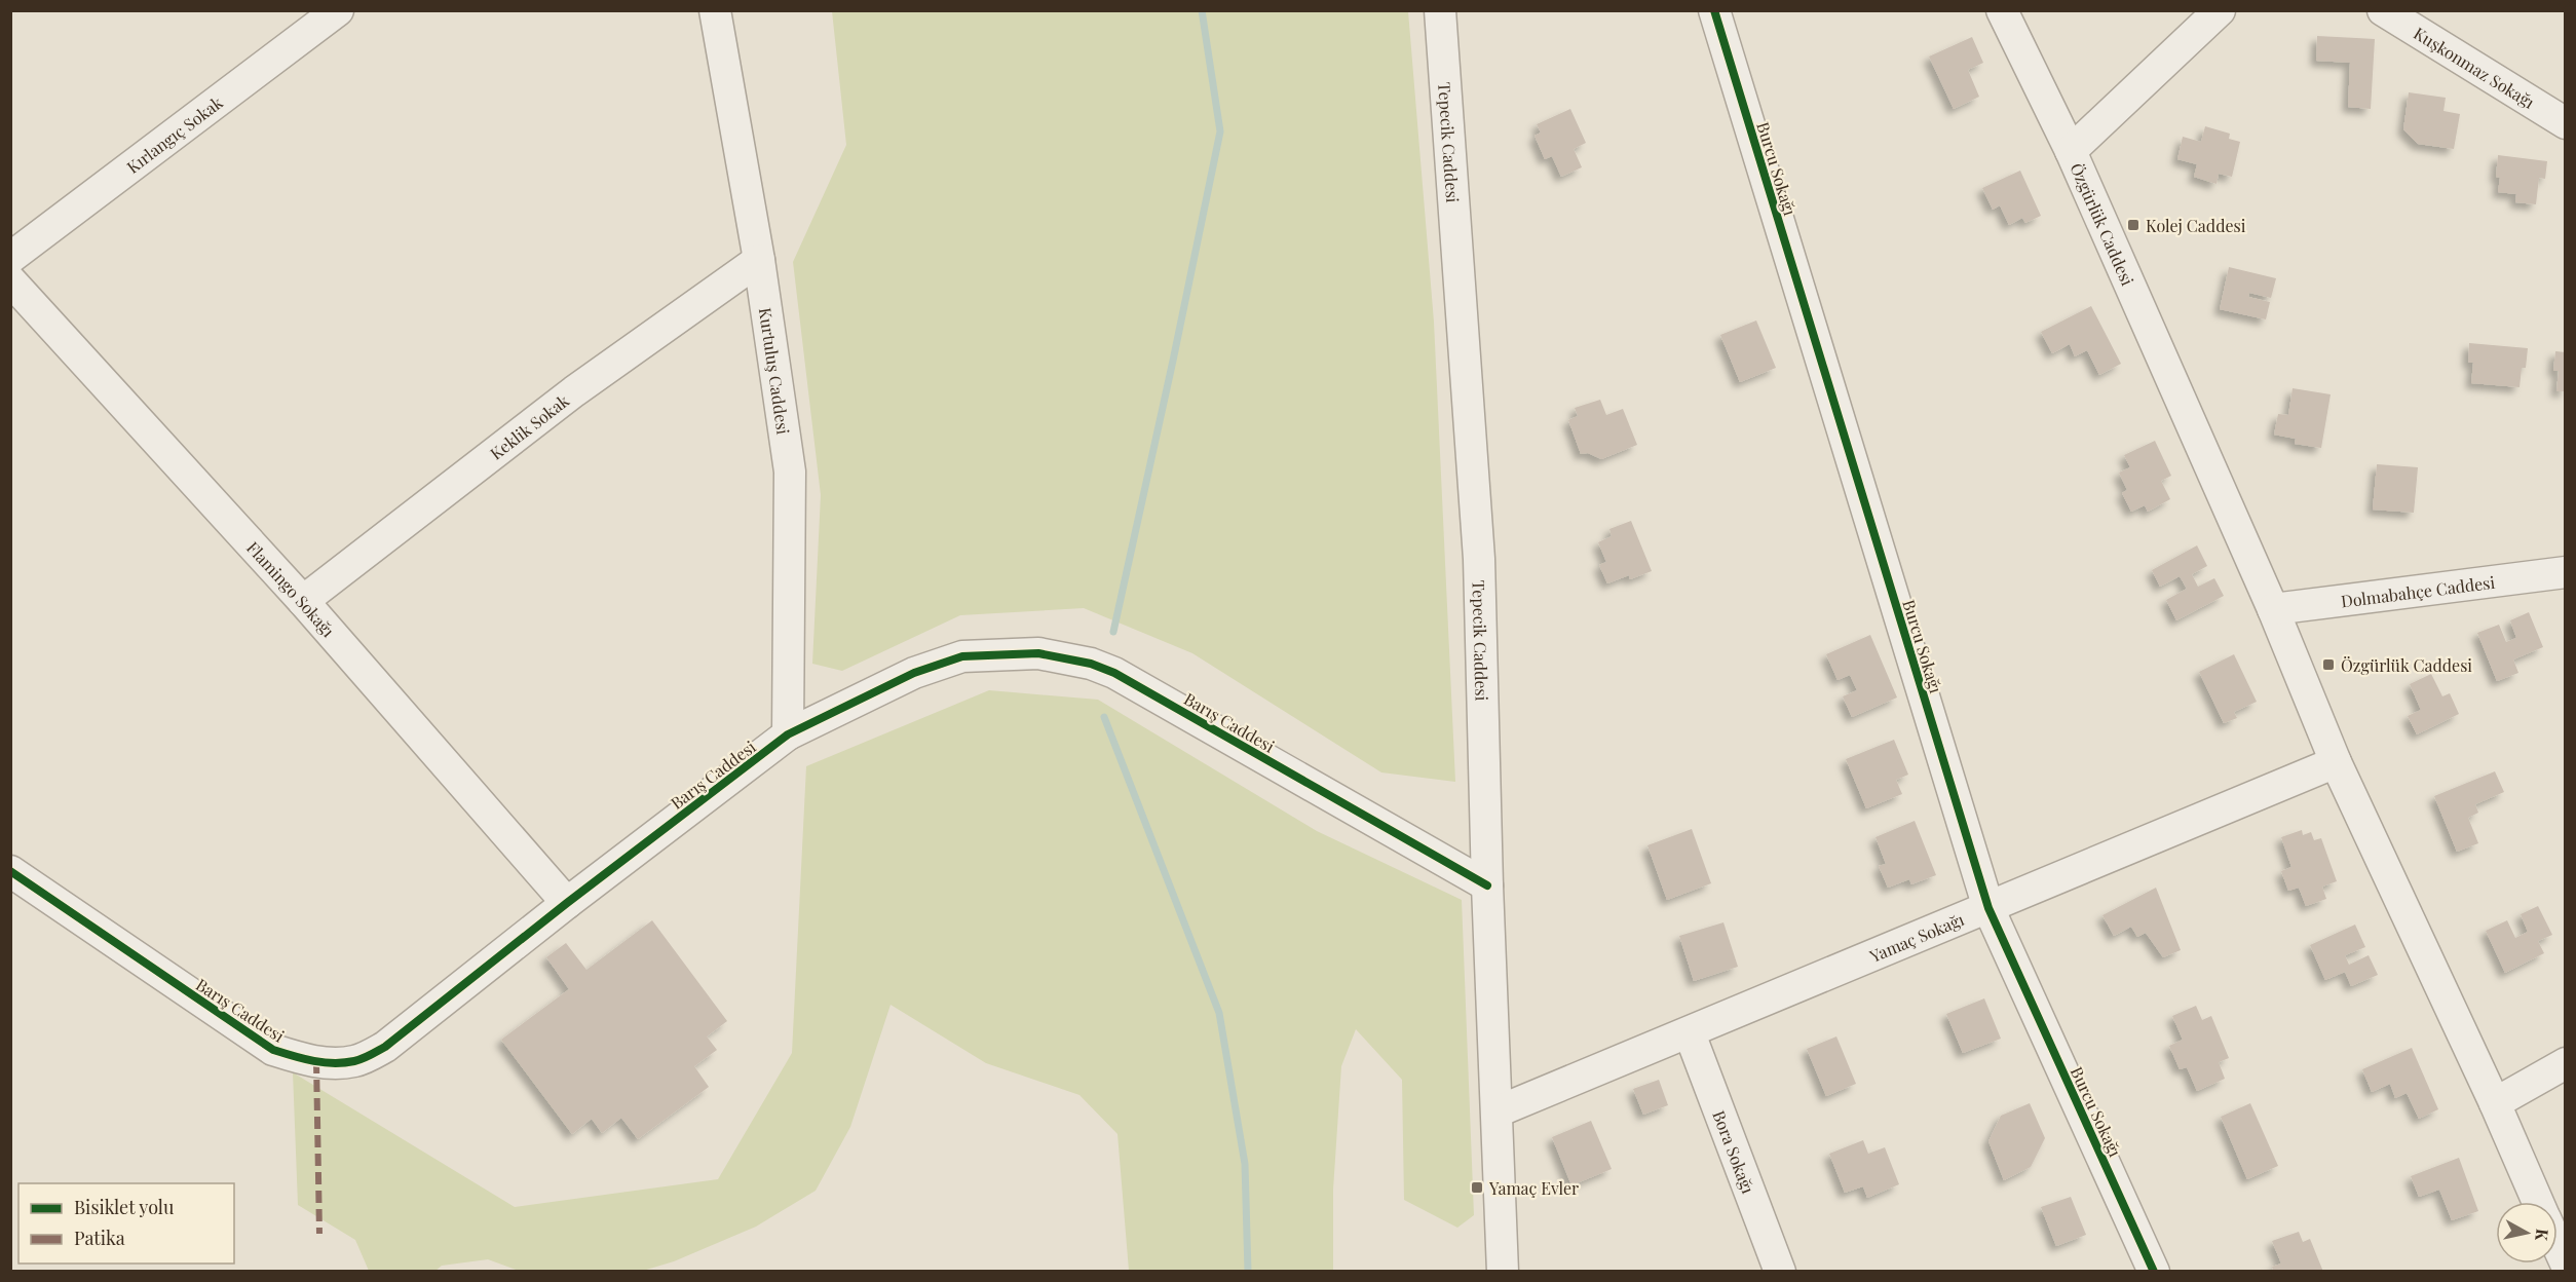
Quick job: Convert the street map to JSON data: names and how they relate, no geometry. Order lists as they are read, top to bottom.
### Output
{
  "streets": {
    "street": [
      "Kuşkonmaz Sokağı",
      "Kırlangıç Sokak",
      "Tepecik Caddesi",
      "Burcu Sokağı",
      "Özgürlük Caddesi",
      "Kurtuluş Caddesi",
      "Keklik Sokak",
      "Flamingo Sokağı",
      "Dolmabahçe Caddesi",
      "Barış Caddesi",
      "Yamaç Sokağı",
      "Bora Sokağı"
    ]
  },
  "crossings": [
    ["Tepecik Caddesi", "Barış Caddesi"],
    ["Tepecik Caddesi", "Yamaç Sokağı"],
    ["Burcu Sokağı", "Yamaç Sokağı"],
    ["Özgürlük Caddesi", "Dolmabahçe Caddesi"],
    ["Özgürlük Caddesi", "Yamaç Sokağı"],
    ["Kurtuluş Caddesi", "Keklik Sokak"],
    ["Kurtuluş Caddesi", "Barış Caddesi"],
    ["Keklik Sokak", "Flamingo Sokağı"],
    ["Flamingo Sokağı", "Barış Caddesi"],
    ["Yamaç Sokağı", "Bora Sokağı"]
  ],
  "places": {
    "transit": ["Kolej Caddesi", "Özgürlük Caddesi", "Yamaç Evler"]
  },
  "legend": ["Bisiklet yolu", "Patika"],
  "north": "right"
}
